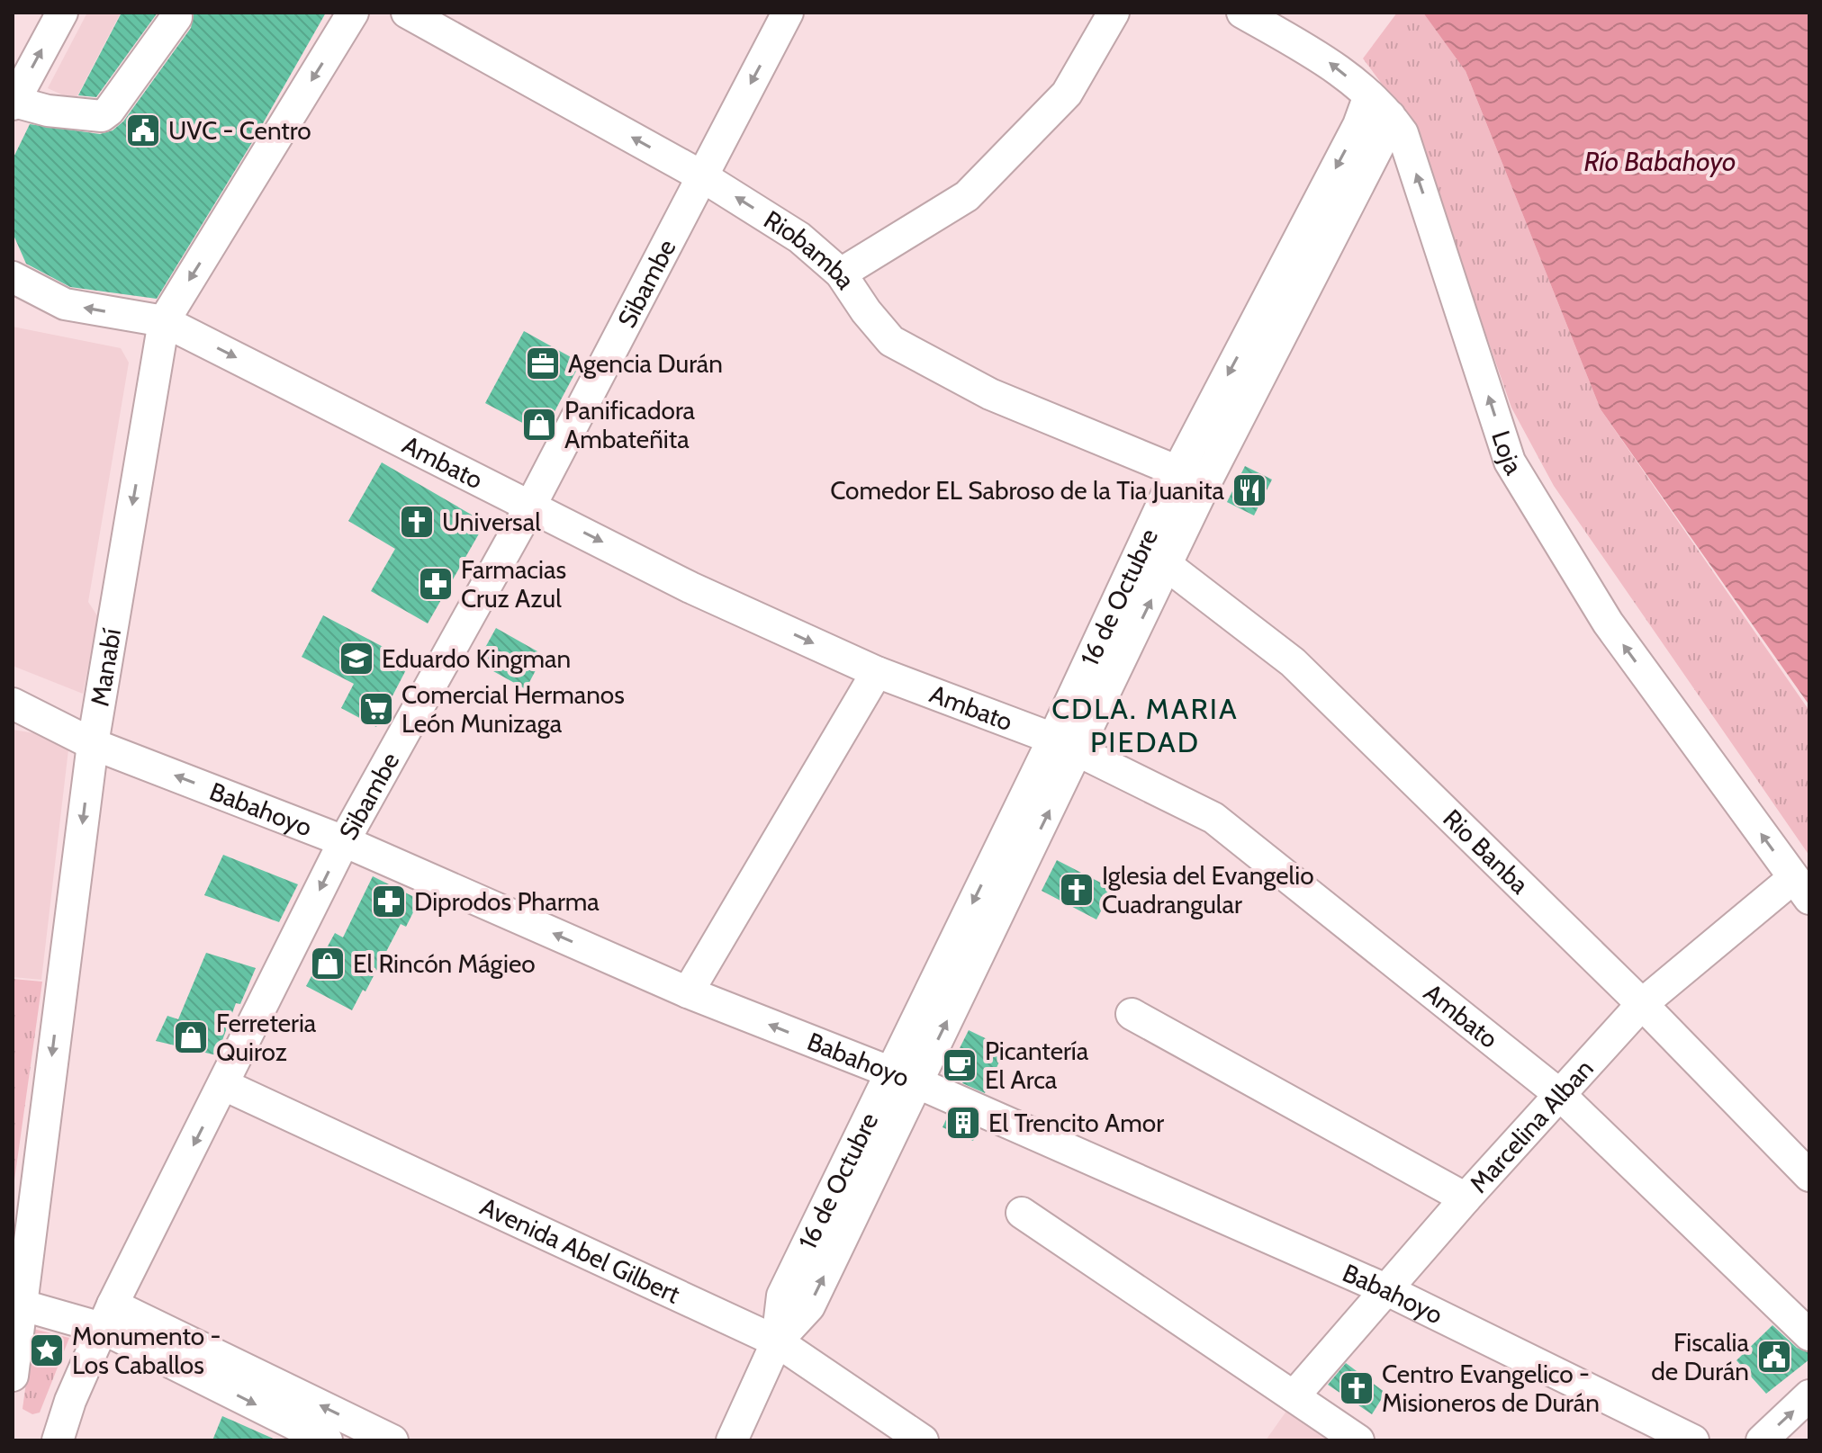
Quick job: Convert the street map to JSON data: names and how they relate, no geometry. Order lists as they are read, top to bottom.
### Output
{
  "streets": {
    "street": [
      "Riobamba",
      "Sibambe",
      "Loja",
      "Ambato",
      "16 de Octubre",
      "Manabí",
      "Babahoyo",
      "Rio Banba",
      "Marcelina Alban",
      "Avenida Abel Gilbert"
    ]
  },
  "crossings": [
    ["Riobamba", "Sibambe"],
    ["Riobamba", "16 de Octubre"],
    ["Sibambe", "Ambato"],
    ["Sibambe", "Babahoyo"],
    ["Sibambe", "Avenida Abel Gilbert"],
    ["Loja", "16 de Octubre"],
    ["Loja", "Marcelina Alban"],
    ["Ambato", "16 de Octubre"],
    ["Ambato", "Manabí"],
    ["Ambato", "Marcelina Alban"],
    ["16 de Octubre", "Babahoyo"],
    ["16 de Octubre", "Rio Banba"],
    ["16 de Octubre", "Avenida Abel Gilbert"],
    ["Manabí", "Babahoyo"],
    ["Babahoyo", "Marcelina Alban"],
    ["Rio Banba", "Marcelina Alban"]
  ],
  "one_way": [
    "Riobamba",
    "Sibambe",
    "Loja",
    "Manabí",
    "Babahoyo"
  ],
  "districts": ["CDLA. MARIA PIEDAD"],
  "water": ["Río Babahoyo"],
  "places": {
    "public building": ["UVC - Centro", "Fiscalia de Durán"],
    "office": ["Agencia Durán"],
    "shop": ["Panificadora Ambateñita", "El Rincón Mágieo", "Ferreteria Quiroz"],
    "restaurant": ["Comedor EL Sabroso de la Tia Juanita"],
    "church": ["Universal", "Iglesia del Evangelio Cuadrangular", "Centro Evangelico - Misioneros de Durán"],
    "pharmacy": ["Farmacias Cruz Azul", "Diprodos Pharma"],
    "school or university": ["Eduardo Kingman"],
    "supermarket": ["Comercial Hermanos León Munizaga"],
    "cafe": ["Picantería El Arca"],
    "building": ["El Trencito Amor"],
    "place": ["Monumento - Los Caballos"]
  }
}
